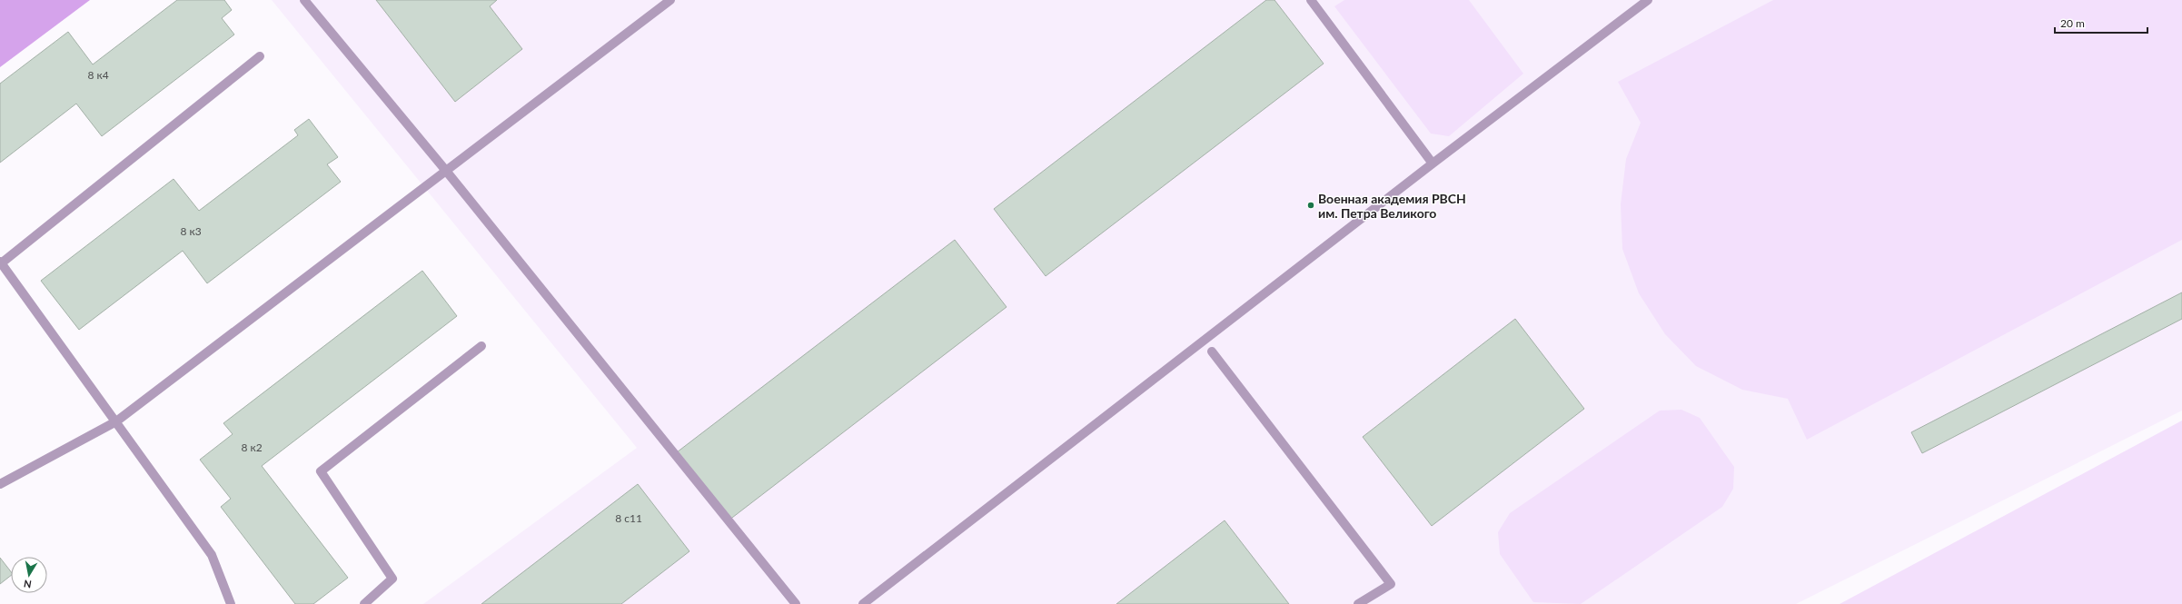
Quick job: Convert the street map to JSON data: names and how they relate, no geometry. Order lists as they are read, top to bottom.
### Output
{
  "places": ["Военная академия РВСН им. Петра Великого"],
  "house_numbers": [
    "8 к4",
    "8 к3",
    "8 к2",
    "8 с11"
  ],
  "scale_bar": "20 m",
  "north": "bottom"
}
